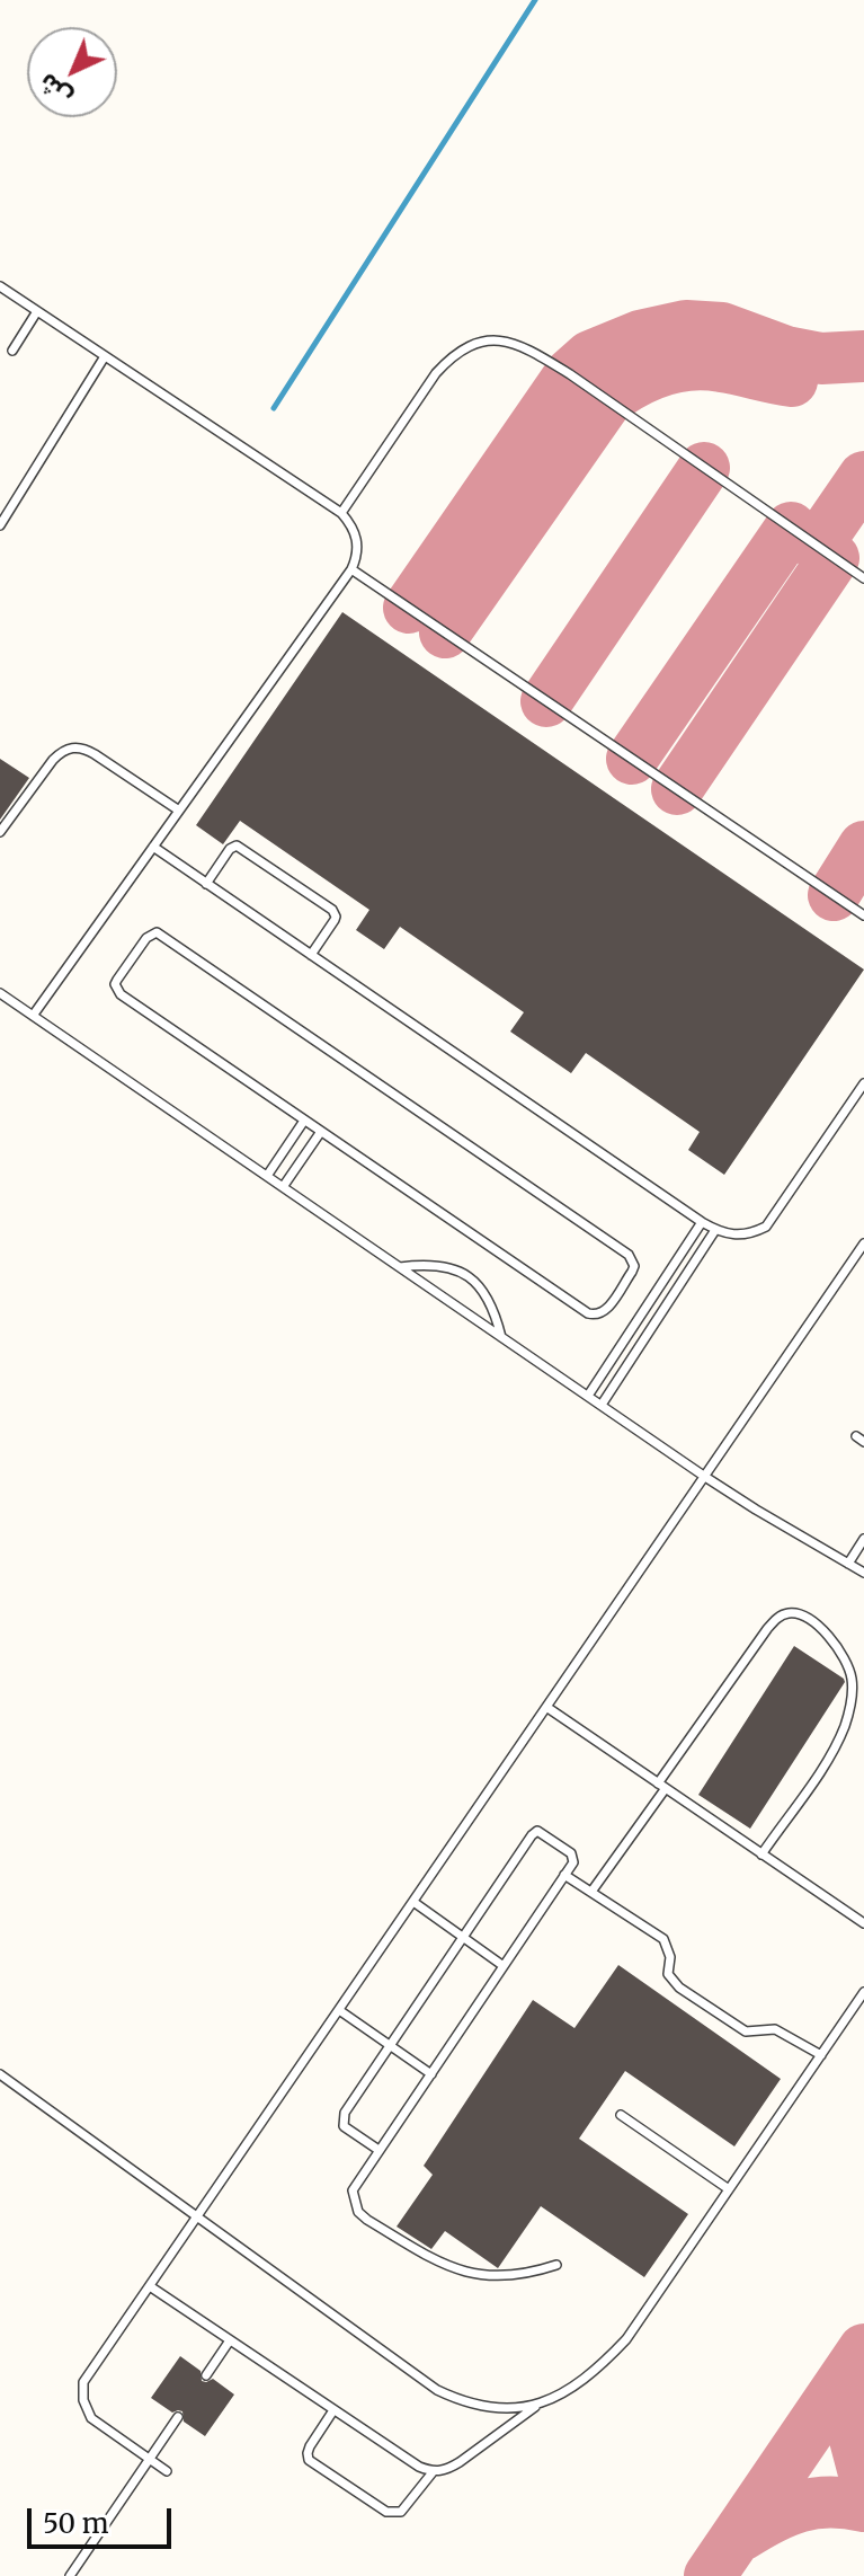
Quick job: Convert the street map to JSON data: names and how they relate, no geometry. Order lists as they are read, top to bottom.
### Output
{
  "scale_bar": "50 m",
  "north": "bottom left"
}
